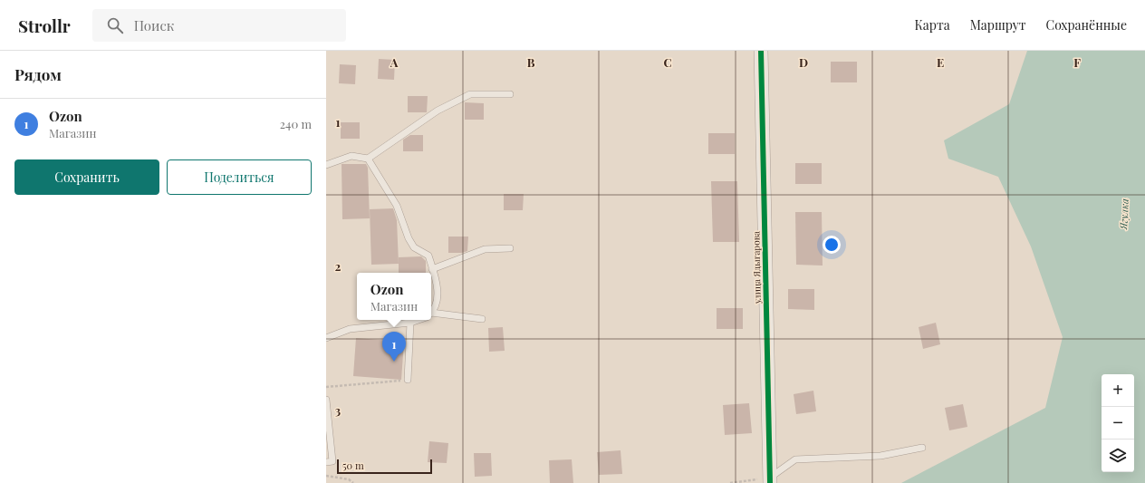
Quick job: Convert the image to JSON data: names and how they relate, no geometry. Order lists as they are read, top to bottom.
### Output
{
  "streets": {
    "street": ["улица Ядыгарова"]
  },
  "water": ["Ягулка"],
  "scale_bar": "50 m",
  "page": {
    "header": "Strollr",
    "search": "Поиск",
    "nav": ["Карта", "Маршрут", "Сохранённые"],
    "heading": "Рядом",
    "list": [
      {
        "mark": "1",
        "name": "Ozon",
        "note": "Магазин",
        "value": "240 m"
      }
    ],
    "buttons": ["Сохранить", "Поделиться"],
    "popup": ["Ozon", "Магазин"],
    "pins": "1",
    "map_buttons": ["+", "−"],
    "scale": "50 m"
  },
  "grid": {
    "columns": [
      "A",
      "B",
      "C",
      "D",
      "E",
      "F"
    ],
    "rows": ["1", "2", "3"]
  }
}
